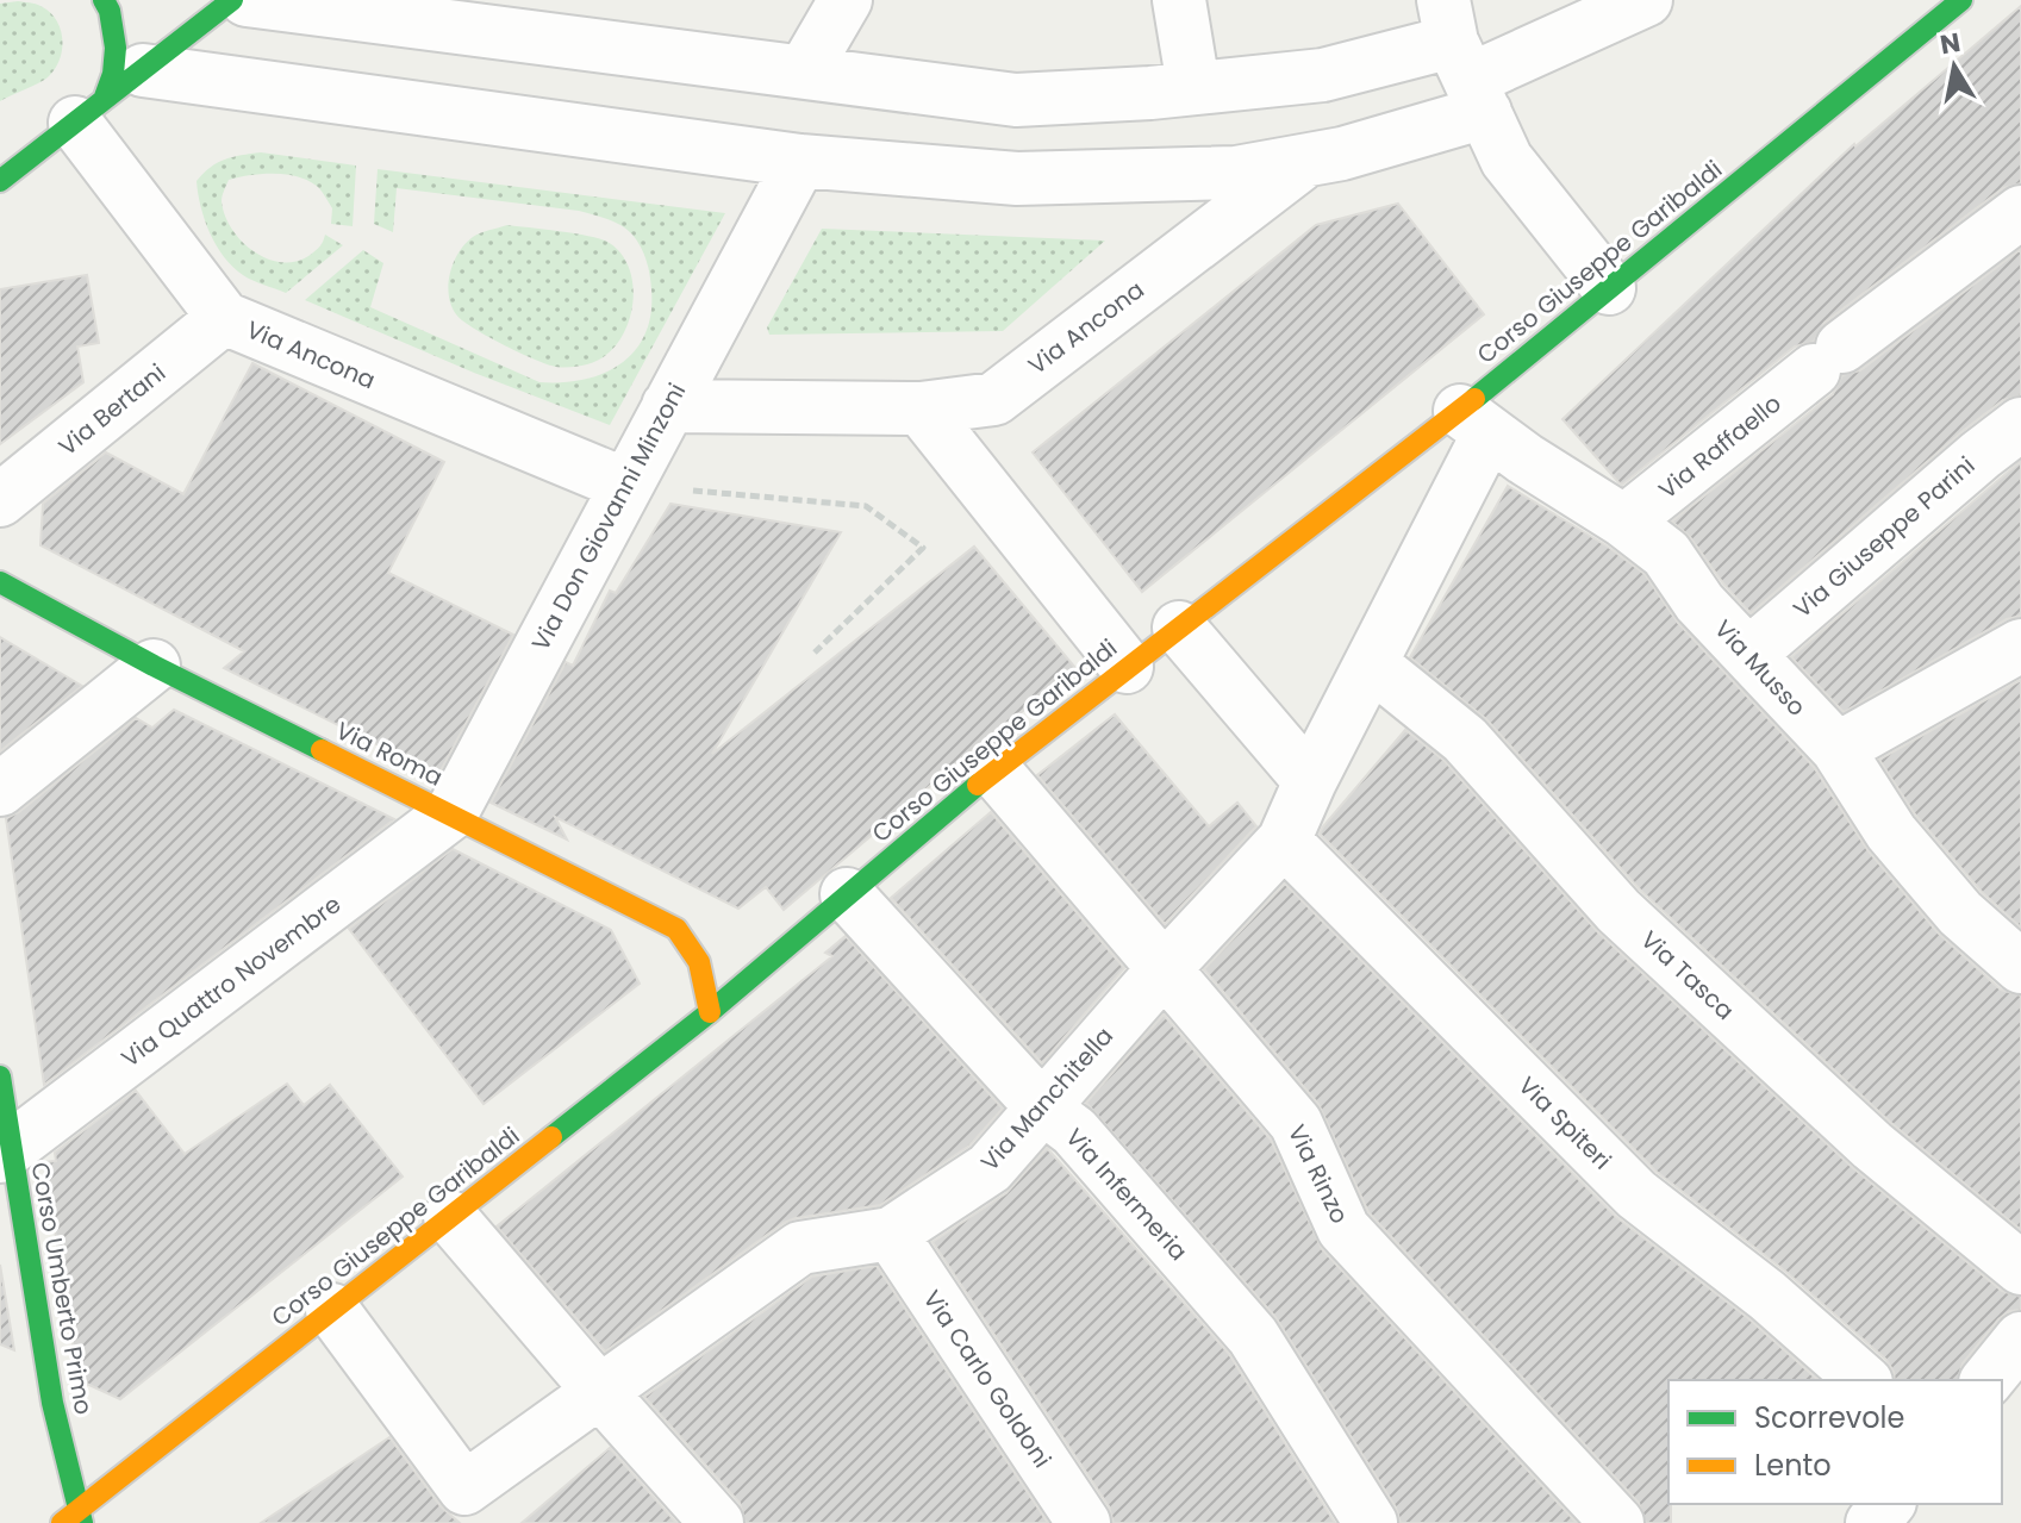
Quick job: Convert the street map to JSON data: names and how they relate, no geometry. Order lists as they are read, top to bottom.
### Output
{
  "streets": {
    "street": [
      "Corso Giuseppe Garibaldi",
      "Via Ancona",
      "Via Bertani",
      "Via Raffaello",
      "Via Don Giovanni Minzoni",
      "Via Giuseppe Parini",
      "Via Musso",
      "Via Roma",
      "Via Tasca",
      "Via Quattro Novembre",
      "Via Manchitella",
      "Via Spiteri",
      "Via Rinzo",
      "Via Infermeria",
      "Corso Umberto Primo",
      "Via Carlo Goldoni"
    ]
  },
  "crossings": [
    ["Corso Giuseppe Garibaldi", "Via Musso"],
    ["Corso Giuseppe Garibaldi", "Via Roma"],
    ["Corso Giuseppe Garibaldi", "Via Manchitella"],
    ["Corso Giuseppe Garibaldi", "Via Rinzo"],
    ["Corso Giuseppe Garibaldi", "Via Infermeria"],
    ["Corso Giuseppe Garibaldi", "Corso Umberto Primo"],
    ["Via Ancona", "Via Bertani"],
    ["Via Ancona", "Via Don Giovanni Minzoni"],
    ["Via Raffaello", "Via Musso"],
    ["Via Don Giovanni Minzoni", "Via Roma"],
    ["Via Don Giovanni Minzoni", "Via Quattro Novembre"],
    ["Via Giuseppe Parini", "Via Musso"],
    ["Via Musso", "Via Manchitella"],
    ["Via Roma", "Via Quattro Novembre"],
    ["Via Tasca", "Via Manchitella"],
    ["Via Quattro Novembre", "Corso Umberto Primo"],
    ["Via Manchitella", "Via Spiteri"],
    ["Via Manchitella", "Via Rinzo"],
    ["Via Manchitella", "Via Infermeria"],
    ["Via Manchitella", "Via Carlo Goldoni"]
  ],
  "legend": ["Scorrevole", "Lento"],
  "north": "top"
}
